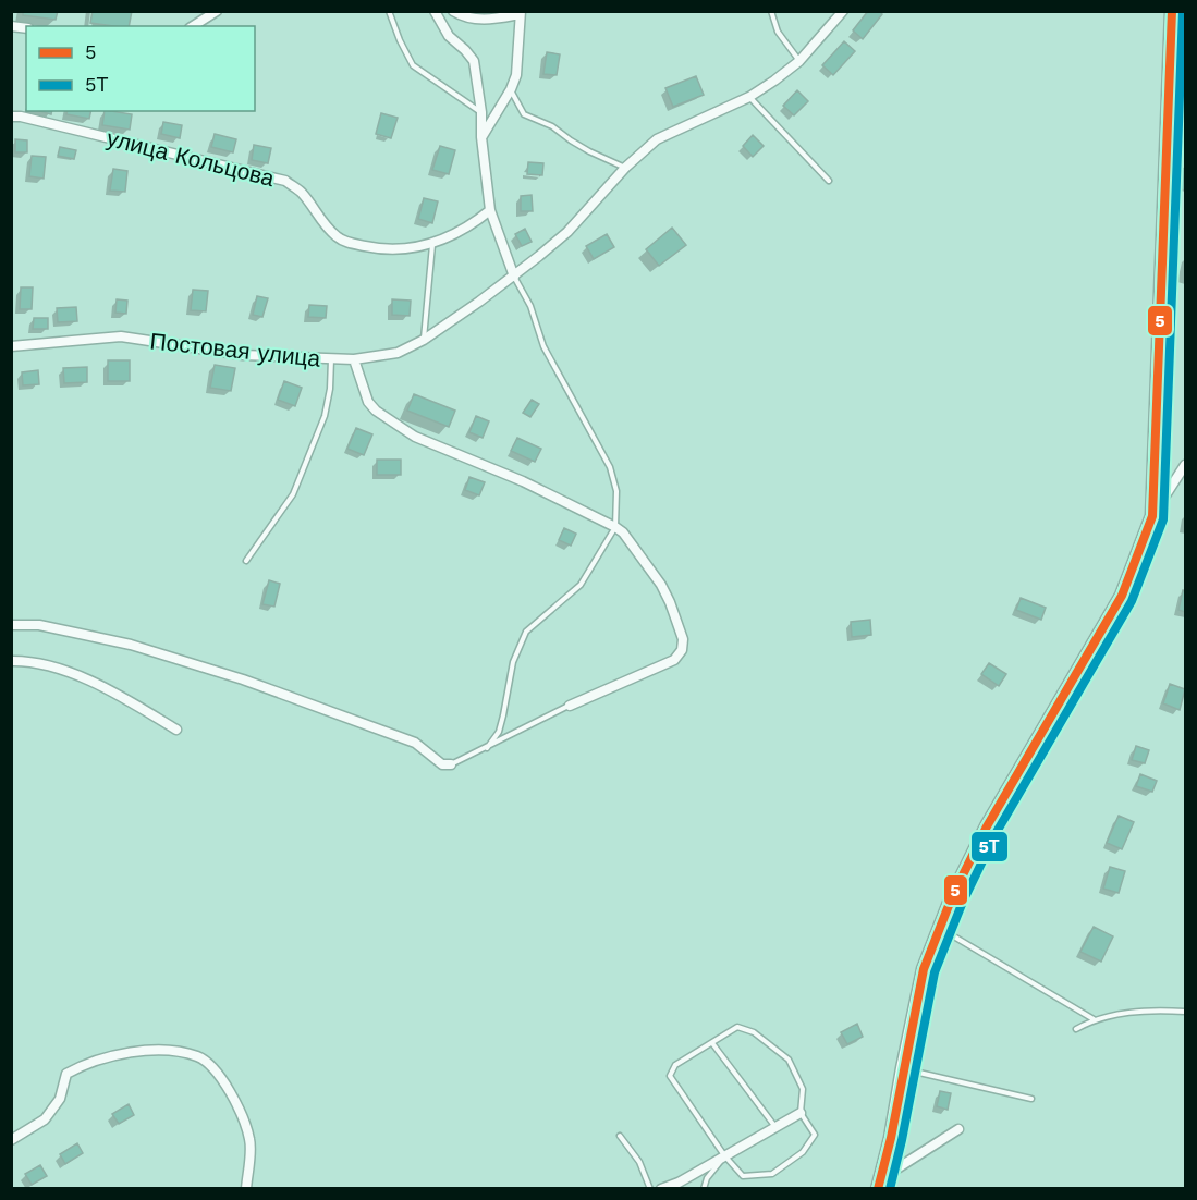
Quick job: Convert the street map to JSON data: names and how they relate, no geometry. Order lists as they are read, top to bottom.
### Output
{
  "streets": {
    "street": ["улица Кольцова", "Постовая улица"]
  },
  "lines": ["transit line 5", "transit line 5Т"],
  "legend": ["5", "5Т"]
}
